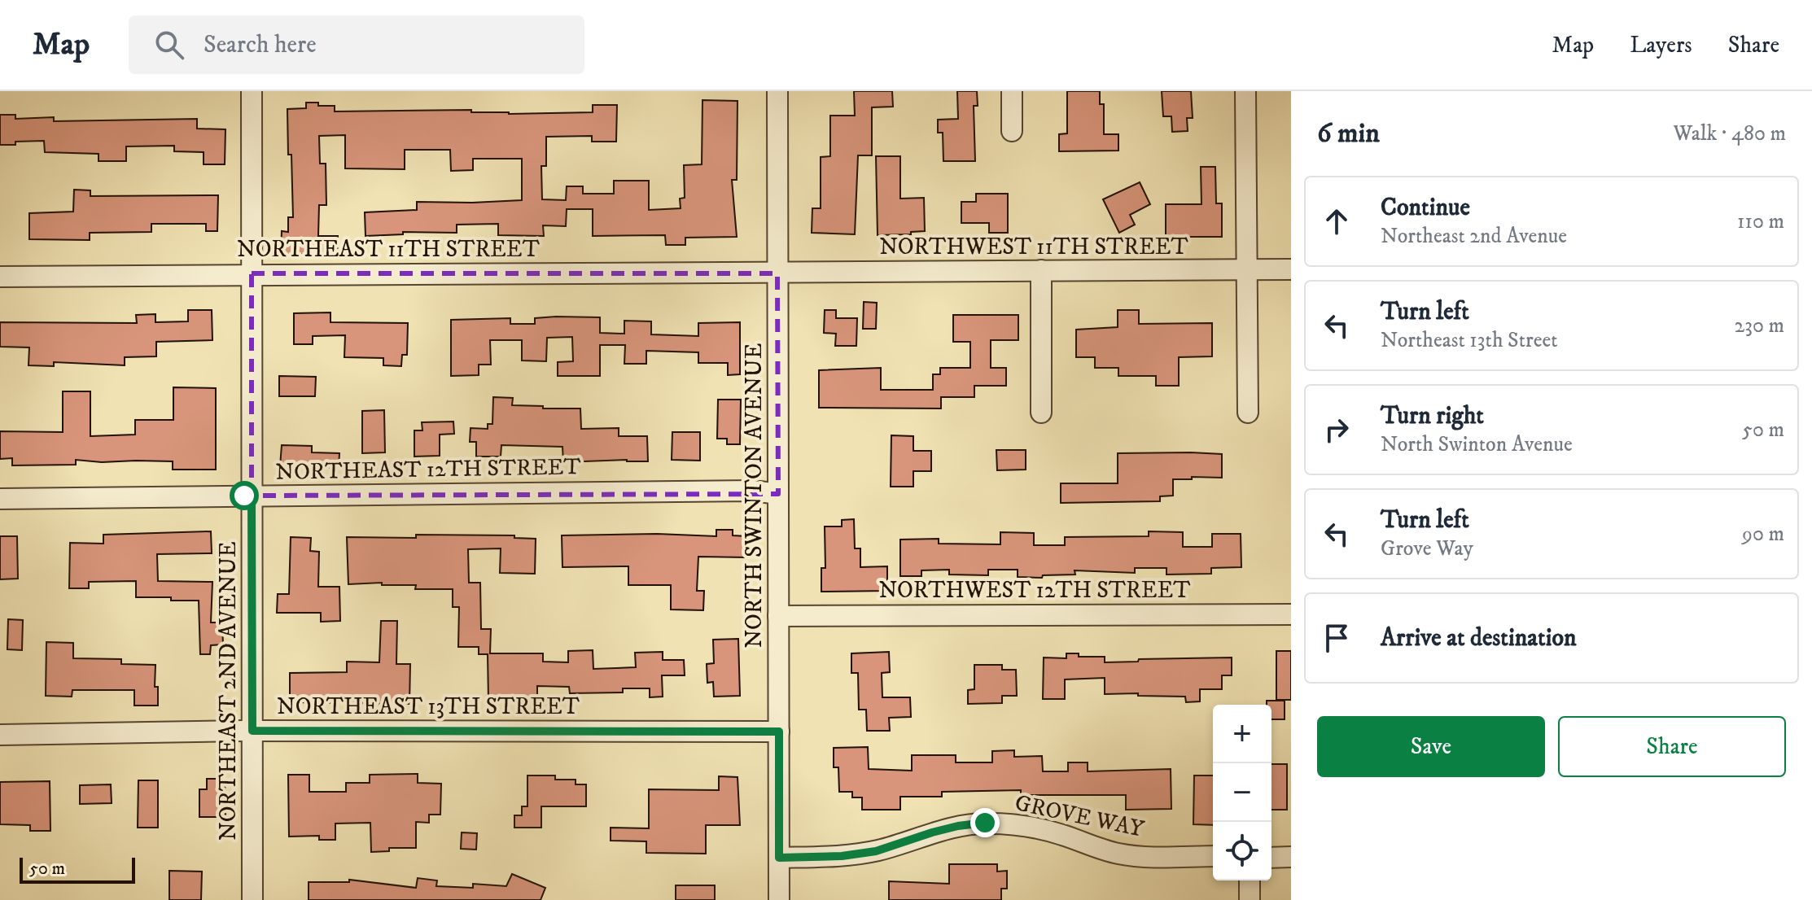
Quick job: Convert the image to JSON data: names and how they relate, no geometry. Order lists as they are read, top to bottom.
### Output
{
  "streets": {
    "street": [
      "NORTHWEST 11TH STREET",
      "NORTHEAST 11TH STREET",
      "NORTHEAST 12TH STREET",
      "NORTH SWINTON AVENUE",
      "NORTHWEST 12TH STREET",
      "NORTHEAST 2ND AVENUE",
      "NORTHEAST 13TH STREET",
      "GROVE WAY"
    ]
  },
  "crossings": [
    ["NORTHWEST 11TH STREET", "NORTHEAST 11TH STREET"],
    ["NORTHWEST 11TH STREET", "NORTH SWINTON AVENUE"],
    ["NORTHEAST 11TH STREET", "NORTH SWINTON AVENUE"],
    ["NORTHEAST 11TH STREET", "NORTHEAST 2ND AVENUE"],
    ["NORTHEAST 12TH STREET", "NORTH SWINTON AVENUE"],
    ["NORTHEAST 12TH STREET", "NORTHEAST 2ND AVENUE"],
    ["NORTH SWINTON AVENUE", "NORTHWEST 12TH STREET"],
    ["NORTH SWINTON AVENUE", "NORTHEAST 13TH STREET"],
    ["NORTH SWINTON AVENUE", "GROVE WAY"],
    ["NORTHEAST 2ND AVENUE", "NORTHEAST 13TH STREET"]
  ],
  "scale_bar": "50 m",
  "page": {
    "header": "Map",
    "search": "Search here",
    "nav": ["Map", "Layers", "Share"],
    "heading": ["6 min", "Walk · 480 m"],
    "list": [
      ["Continue", "Northeast 2nd Avenue", "110 m"],
      ["Turn left", "Northeast 13th Street", "230 m"],
      ["Turn right", "North Swinton Avenue", "50 m"],
      ["Turn left", "Grove Way", "90 m"],
      "Arrive at destination"
    ],
    "buttons": ["Save", "Share"],
    "map_buttons": ["+", "−"],
    "scale": "50 m"
  }
}
